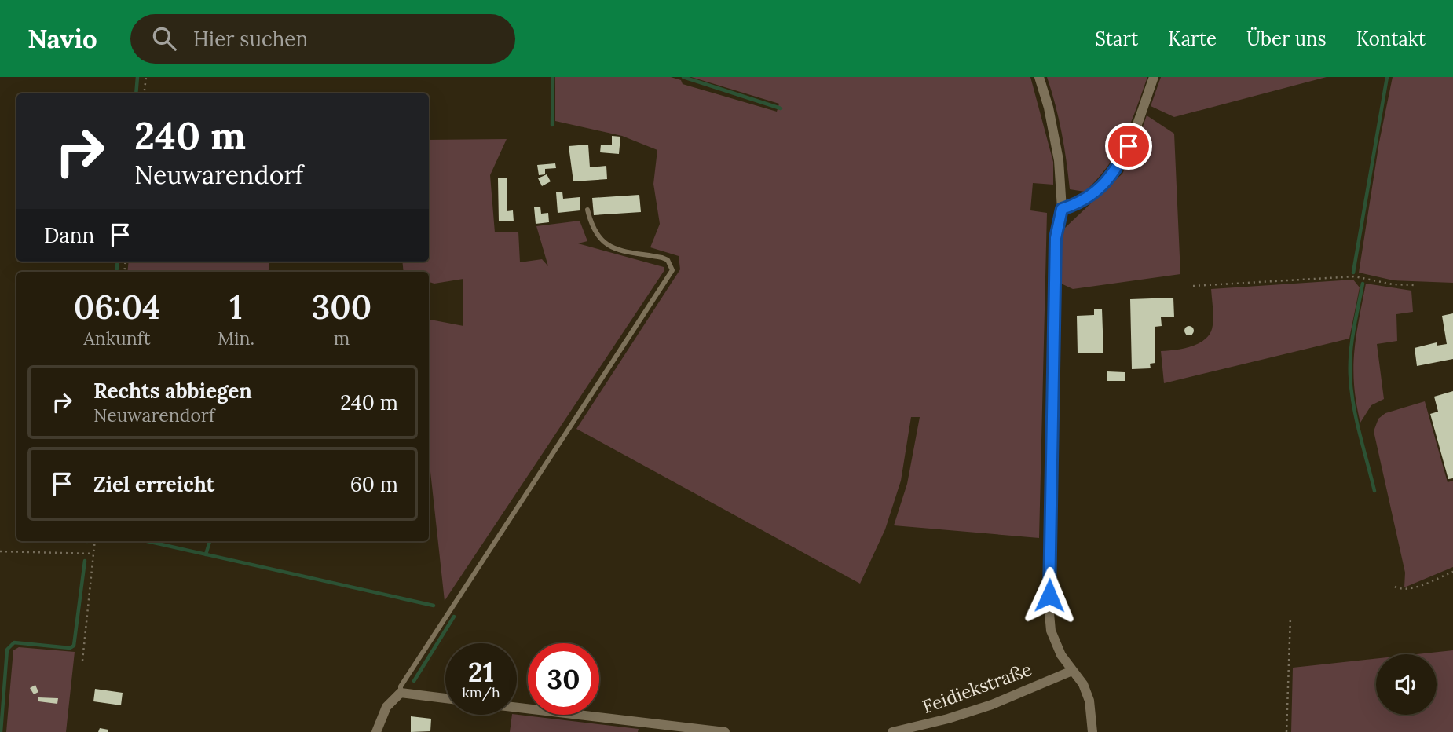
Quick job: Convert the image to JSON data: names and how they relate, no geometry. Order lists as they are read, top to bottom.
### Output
{
  "streets": {
    "street": ["Feidiekstraße"]
  },
  "page": {
    "header": "Navio",
    "search": "Hier suchen",
    "nav": [
      "Start",
      "Karte",
      "Über uns",
      "Kontakt"
    ],
    "turn": ["240 m", "Neuwarendorf"],
    "then": "Dann",
    "eta": [
      "06:04",
      "Ankunft",
      "1",
      "Min.",
      "300",
      "m"
    ],
    "list": [
      {
        "name": "Rechts abbiegen",
        "note": "Neuwarendorf",
        "value": "240 m"
      },
      {
        "name": "Ziel erreicht",
        "value": "60 m"
      }
    ],
    "speed": "21 km/h",
    "limit": "30"
  }
}
